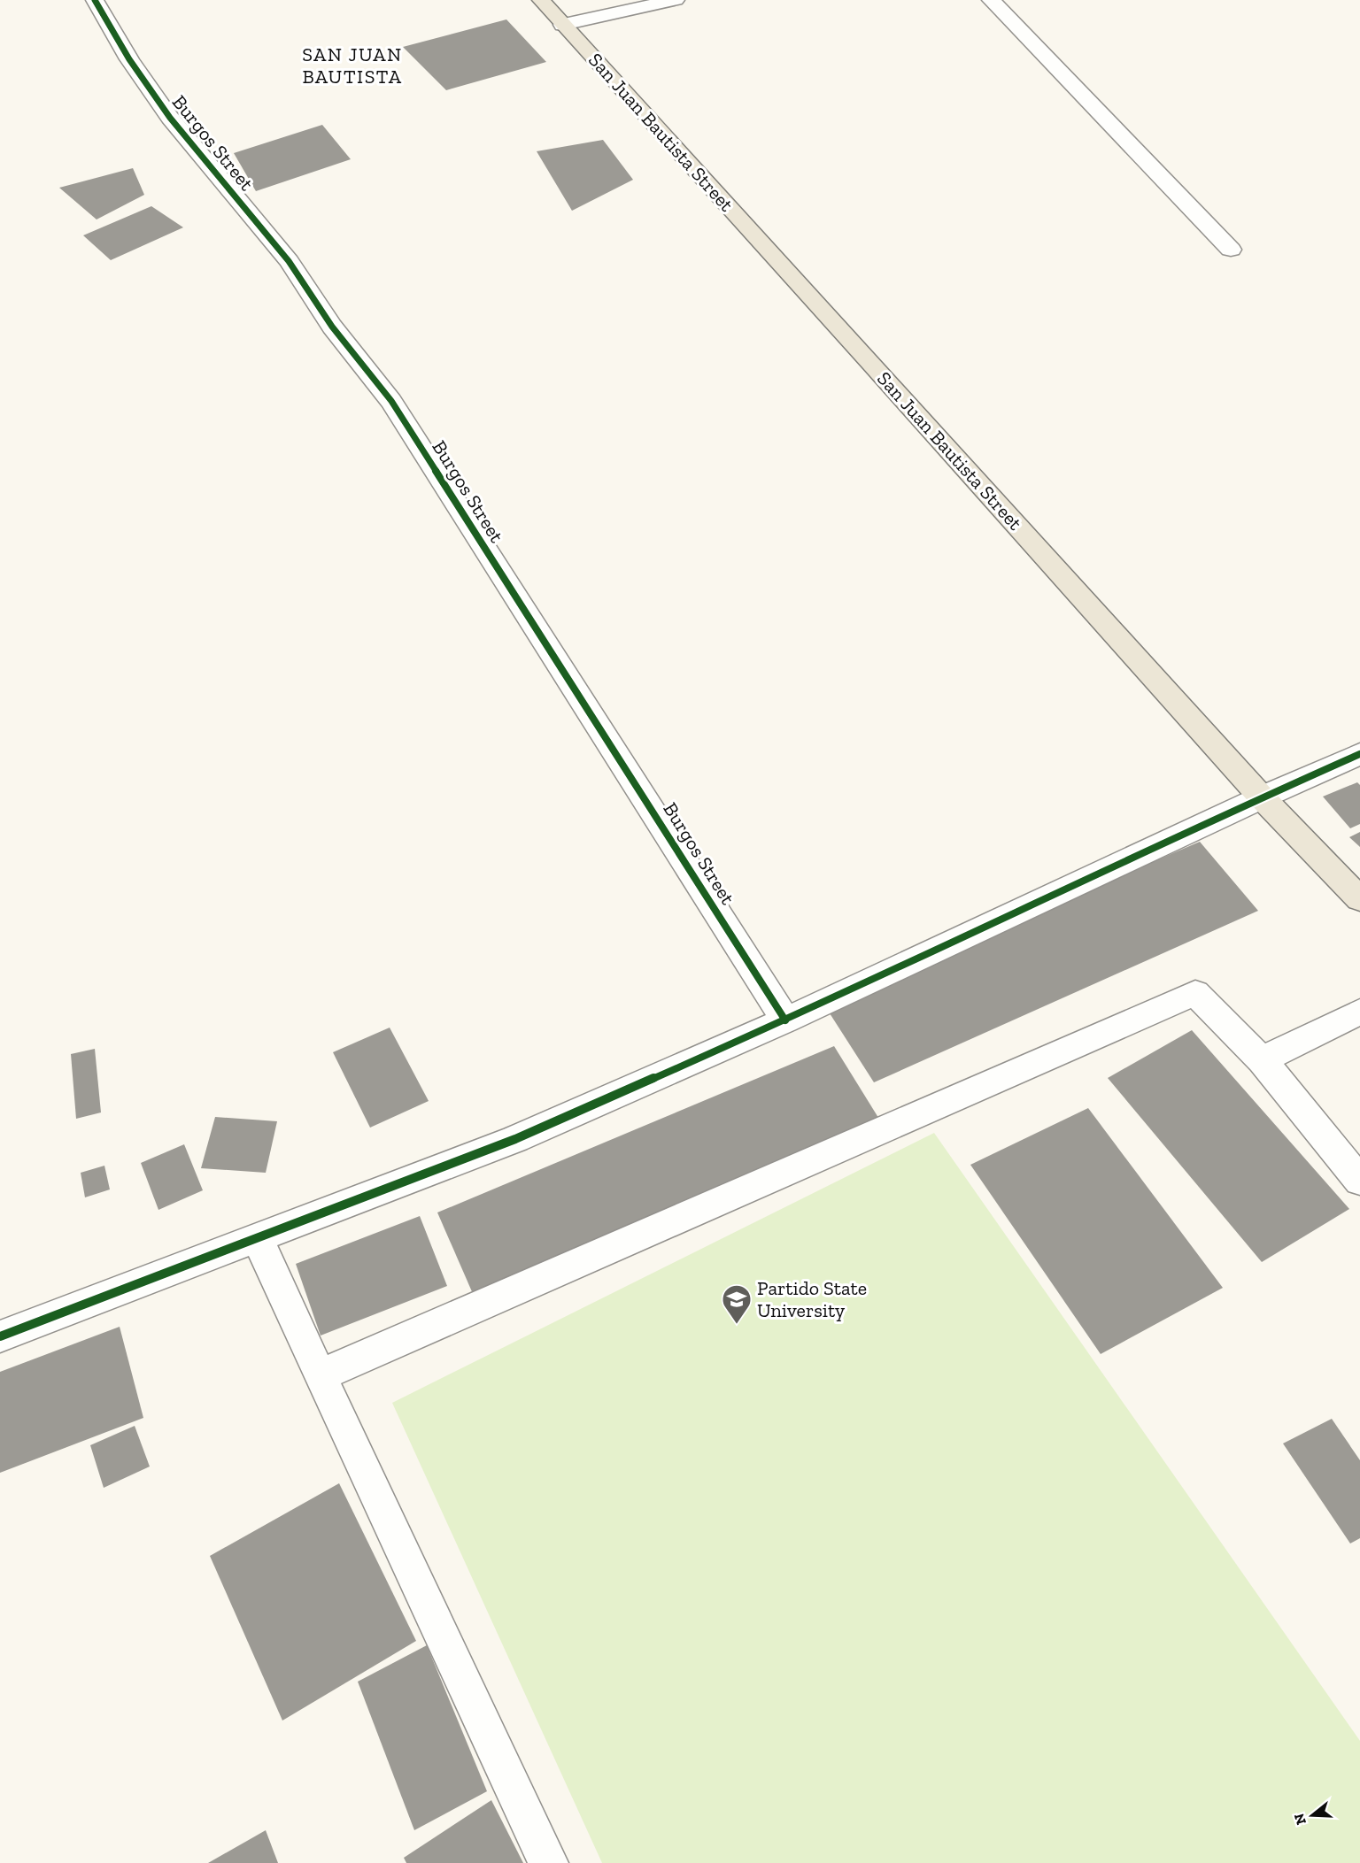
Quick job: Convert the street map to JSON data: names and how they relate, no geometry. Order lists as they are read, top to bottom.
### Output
{
  "streets": {
    "main road": ["San Juan Bautista Street"],
    "street": ["Burgos Street"]
  },
  "districts": ["SAN JUAN BAUTISTA"],
  "places": {
    "school or university": ["Partido State University"]
  },
  "north": "left"
}
